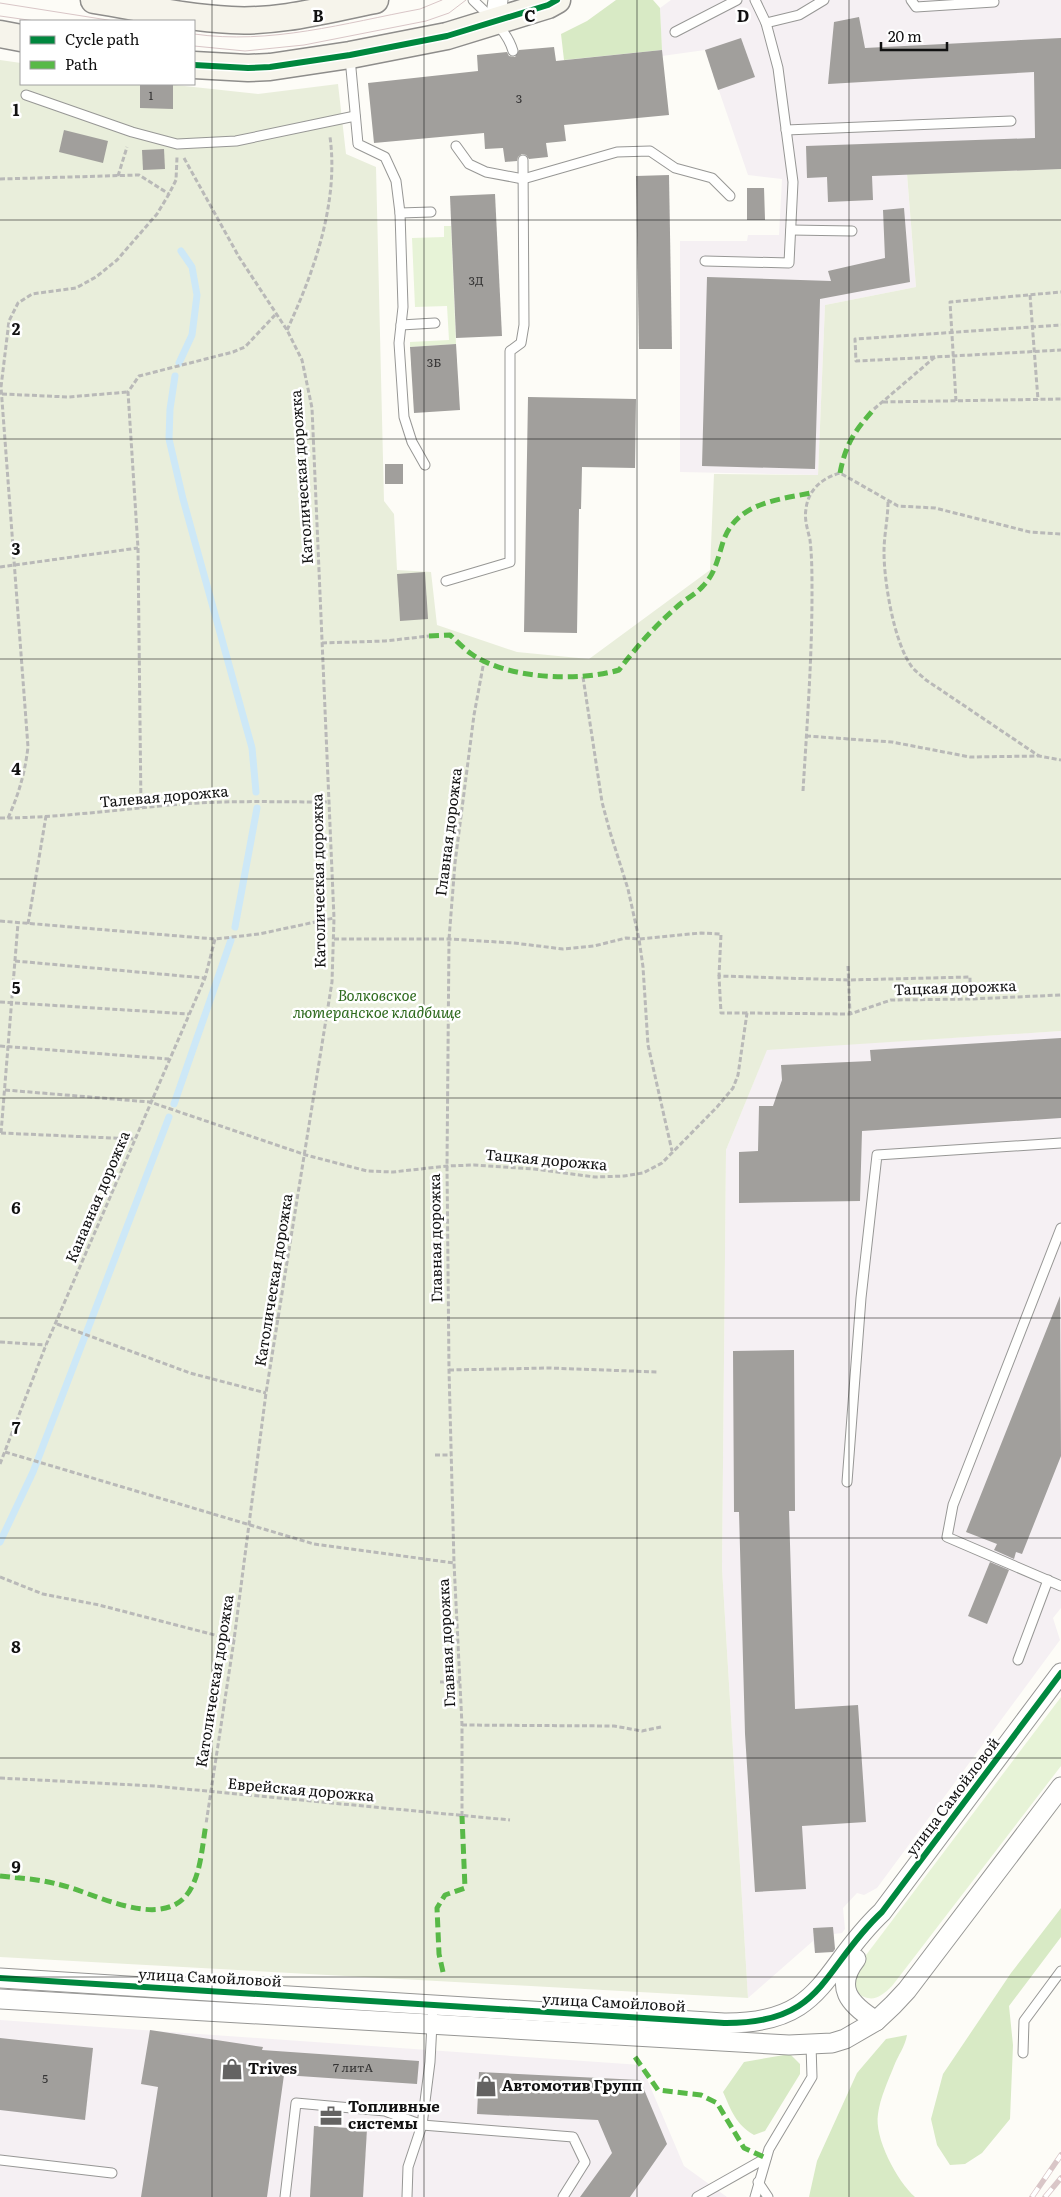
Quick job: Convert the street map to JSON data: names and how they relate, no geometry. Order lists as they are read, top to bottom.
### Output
{
  "streets": {
    "street": ["улица Самойловой"],
    "path": [
      "Католическая дорожка",
      "Талевая дорожка",
      "Главная дорожка",
      "Тацкая дорожка",
      "Канавная дорожка",
      "Еврейская дорожка"
    ]
  },
  "crossings": [
    ["Католическая дорожка", "Талевая дорожка"],
    ["Католическая дорожка", "Тацкая дорожка"],
    ["Католическая дорожка", "Еврейская дорожка"],
    ["Главная дорожка", "Тацкая дорожка"],
    ["Главная дорожка", "Еврейская дорожка"],
    ["Тацкая дорожка", "Канавная дорожка"]
  ],
  "parks": ["Волковское лютеранское кладбище"],
  "places": {
    "shop": ["Trives", "Автомотив Групп"],
    "office": ["Топливные системы"]
  },
  "house_numbers": [
    "1",
    "3",
    "3Д",
    "3Б",
    "7 литА",
    "5"
  ],
  "legend": ["Cycle path", "Path"],
  "scale_bar": "20 m",
  "grid": {
    "columns": ["B", "C", "D"],
    "rows": [
      "1",
      "2",
      "3",
      "4",
      "5",
      "6",
      "7",
      "8",
      "9"
    ]
  }
}
